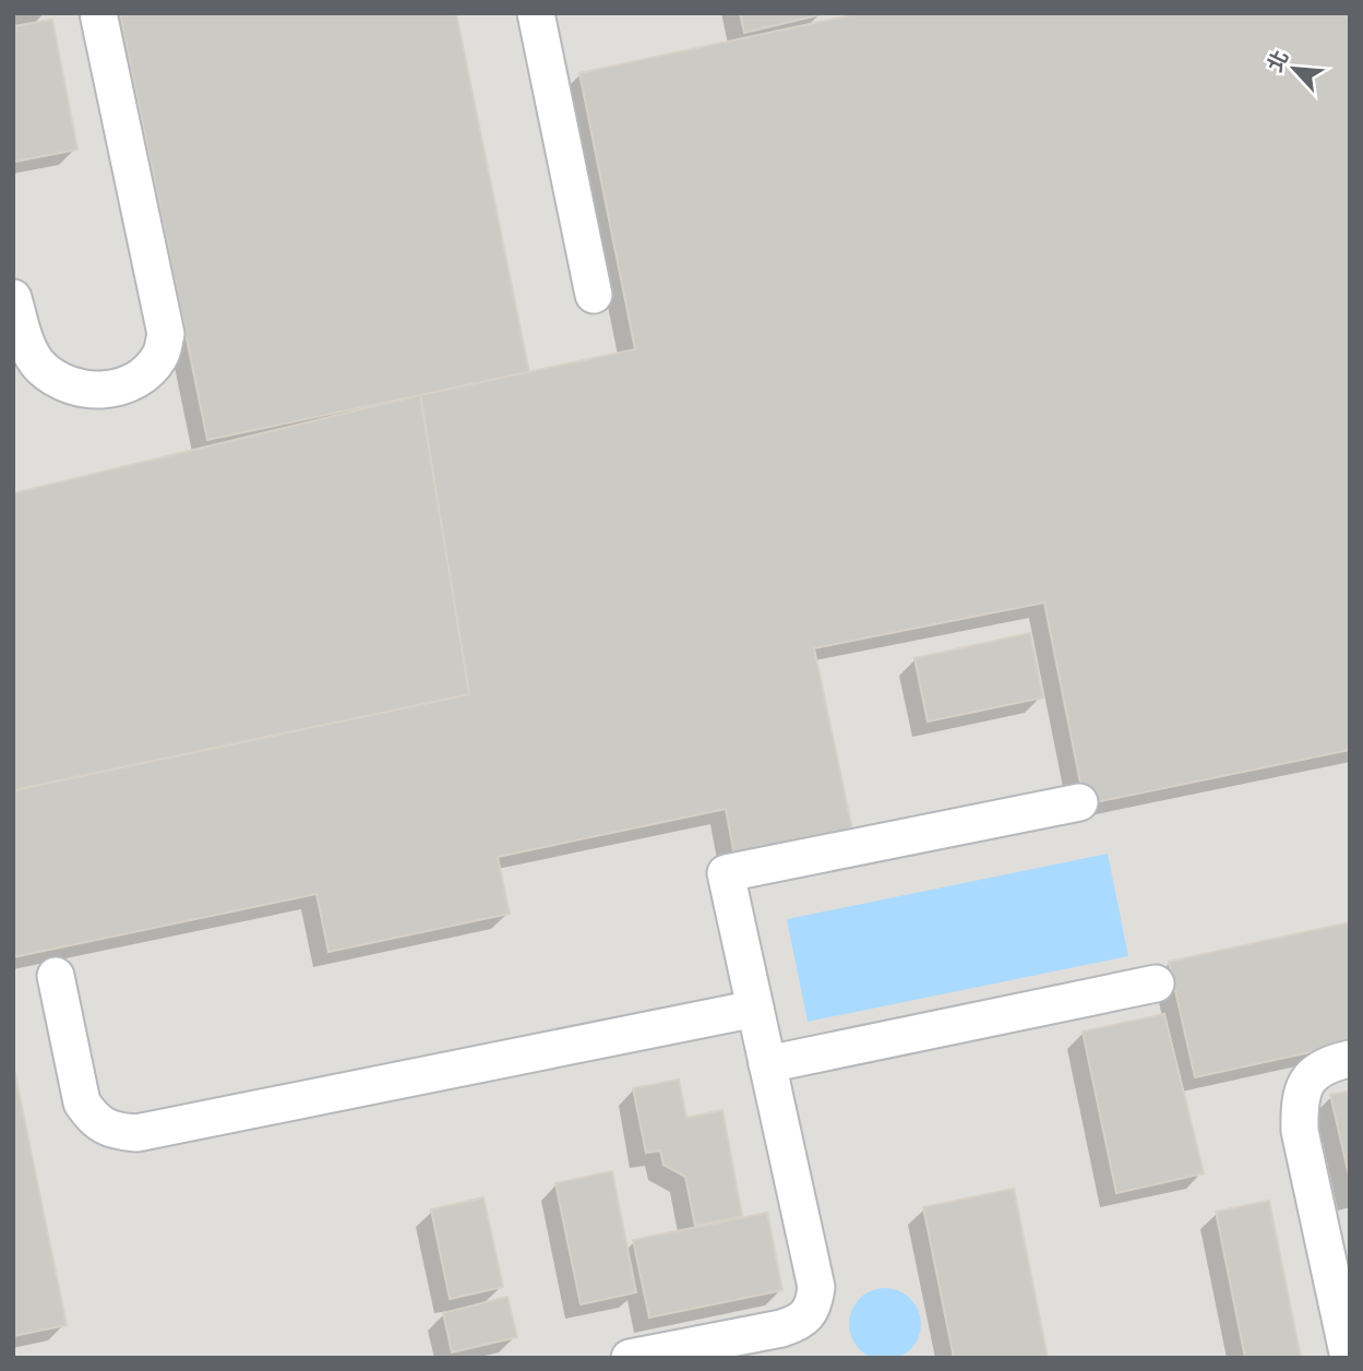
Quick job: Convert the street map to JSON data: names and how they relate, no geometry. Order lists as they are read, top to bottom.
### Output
{
  "north": "top left"
}
